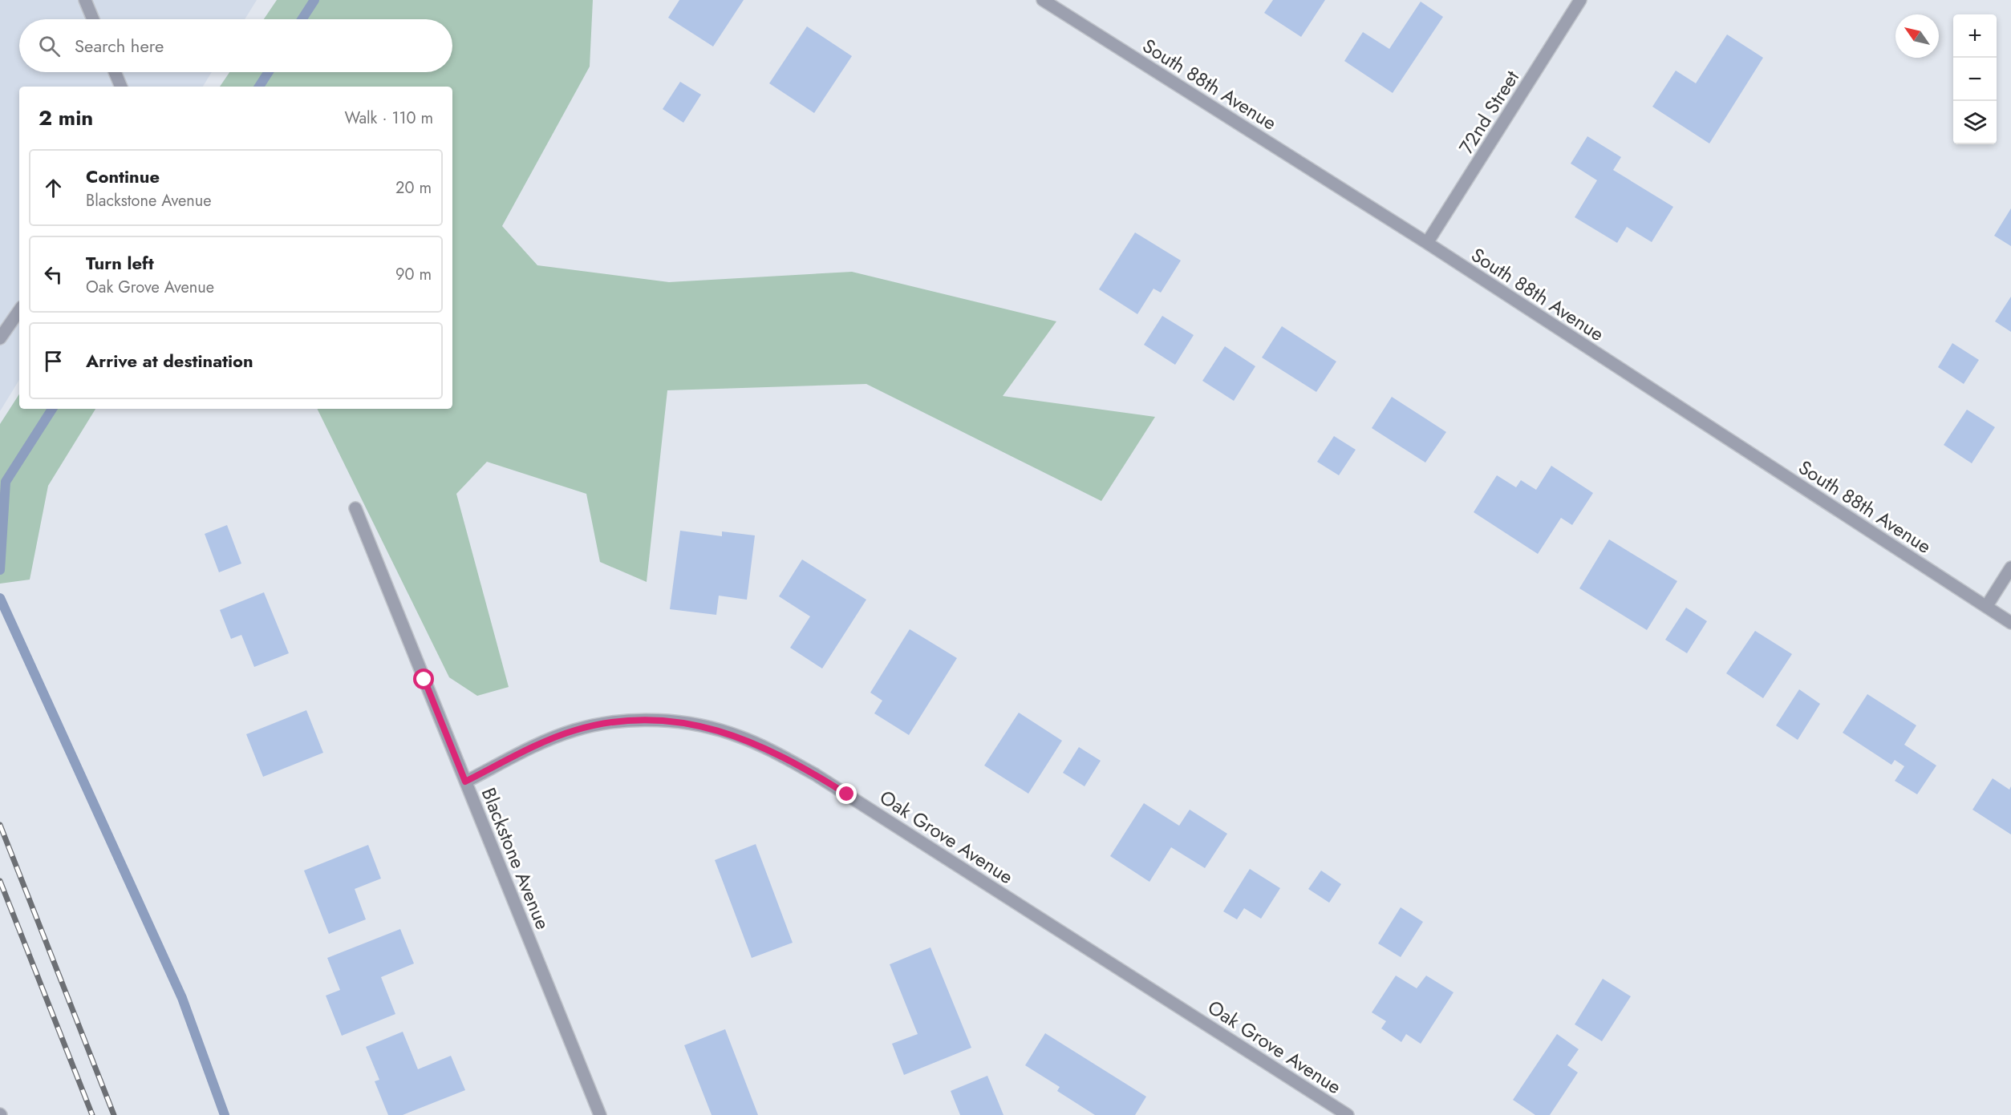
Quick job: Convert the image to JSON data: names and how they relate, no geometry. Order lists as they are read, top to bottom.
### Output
{
  "streets": {
    "street": [
      "South 88th Avenue",
      "72nd Street",
      "Oak Grove Avenue",
      "Blackstone Avenue"
    ]
  },
  "crossings": [
    ["South 88th Avenue", "72nd Street"],
    ["Oak Grove Avenue", "Blackstone Avenue"]
  ],
  "north": "top left",
  "page": {
    "map_buttons": ["+", "−"],
    "search": "Search here",
    "heading": ["2 min", "Walk · 110 m"],
    "list": [
      ["Continue", "Blackstone Avenue", "20 m"],
      ["Turn left", "Oak Grove Avenue", "90 m"],
      "Arrive at destination"
    ]
  }
}
